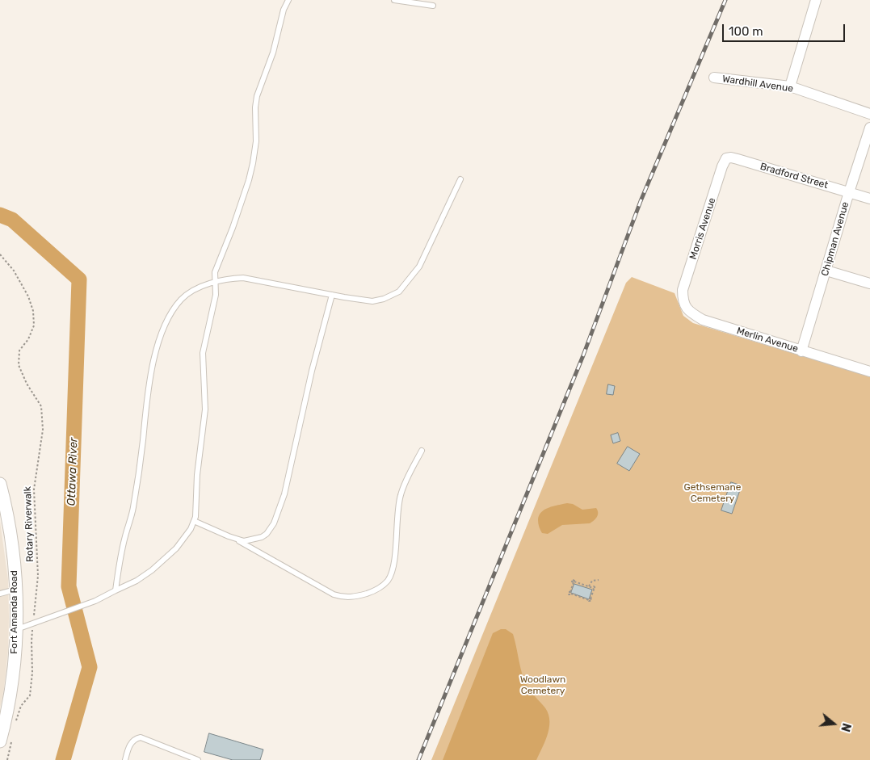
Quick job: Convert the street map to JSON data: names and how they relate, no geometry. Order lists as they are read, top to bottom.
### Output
{
  "streets": {
    "street": [
      "Wardhill Avenue",
      "Bradford Street",
      "Morris Avenue",
      "Chipman Avenue",
      "Merlin Avenue",
      "Fort Amanda Road"
    ],
    "path": ["Rotary Riverwalk"]
  },
  "crossings": [
    ["Bradford Street", "Morris Avenue"],
    ["Bradford Street", "Chipman Avenue"],
    ["Morris Avenue", "Merlin Avenue"],
    ["Chipman Avenue", "Merlin Avenue"]
  ],
  "water": ["Ottawa River"],
  "parks": ["Gethsemane Cemetery", "Woodlawn Cemetery"],
  "scale_bar": "100 m",
  "north": "right"
}
